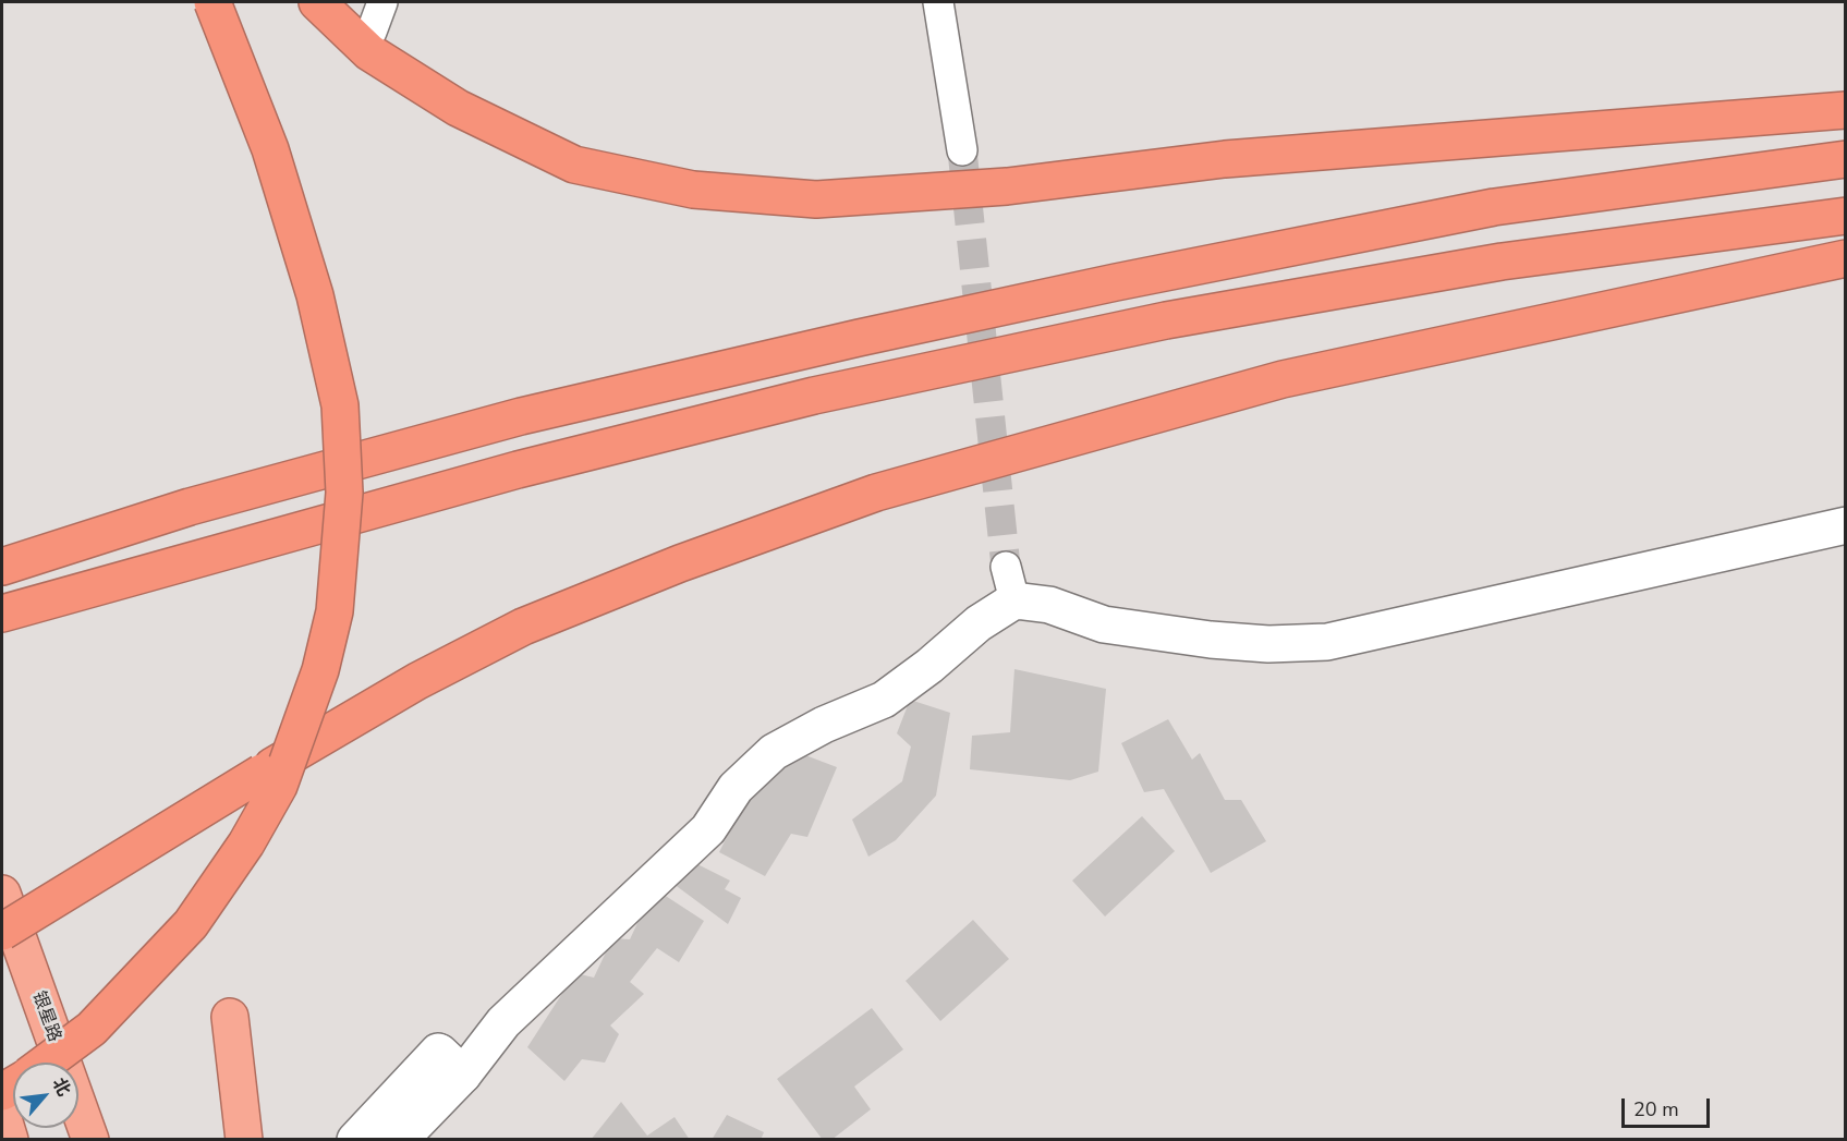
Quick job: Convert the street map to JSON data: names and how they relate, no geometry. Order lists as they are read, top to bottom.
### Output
{
  "streets": {
    "highway": ["银星路"]
  },
  "scale_bar": "20 m",
  "north": "top right"
}
